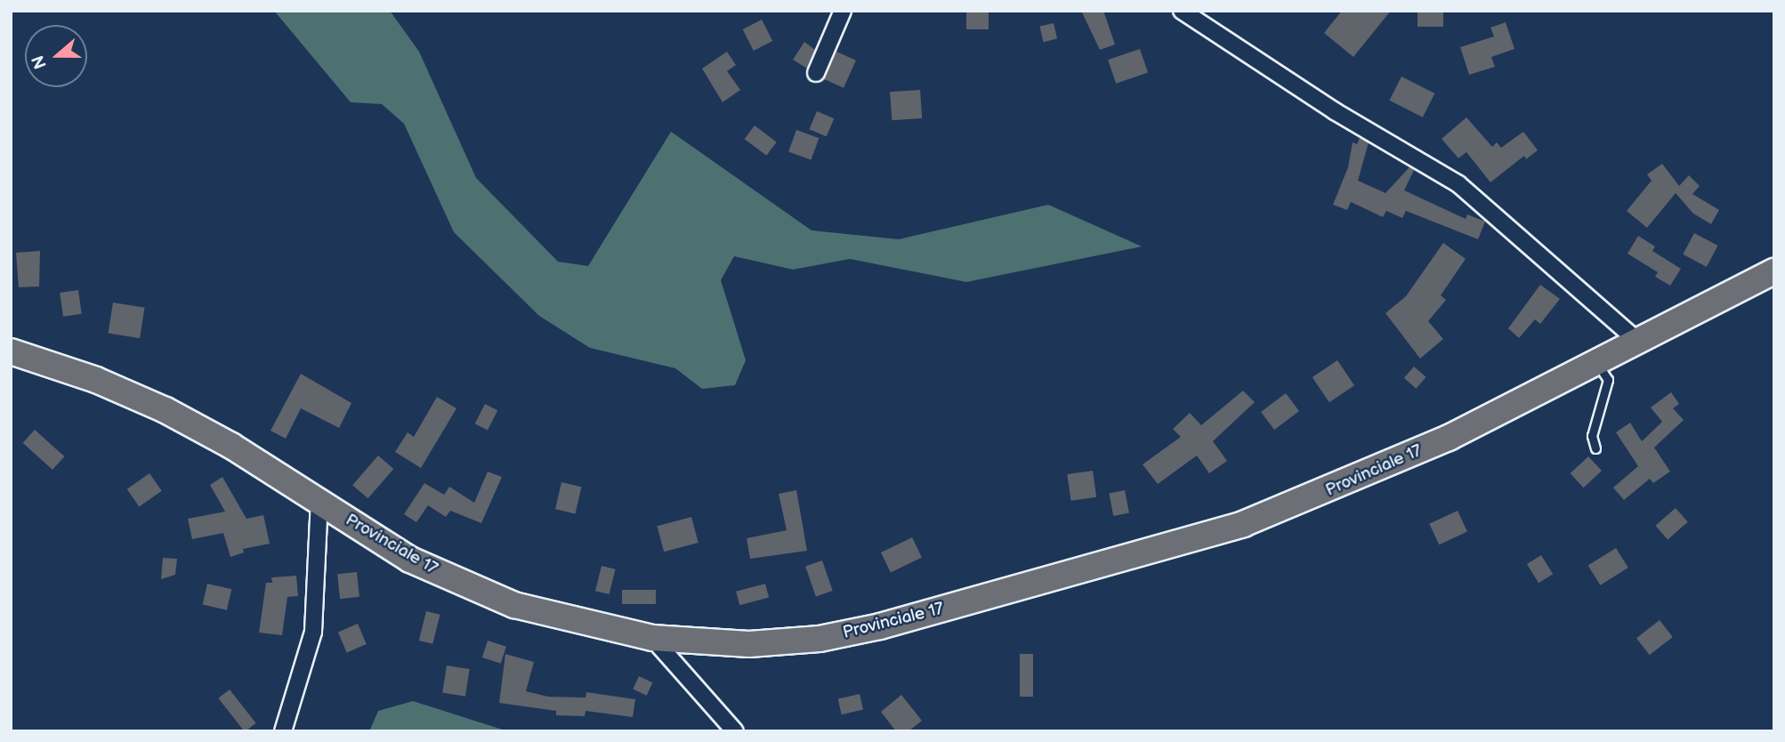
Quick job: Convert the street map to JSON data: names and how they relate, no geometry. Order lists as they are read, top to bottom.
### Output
{
  "streets": {
    "main road": ["Provinciale 17"]
  },
  "north": "left"
}
